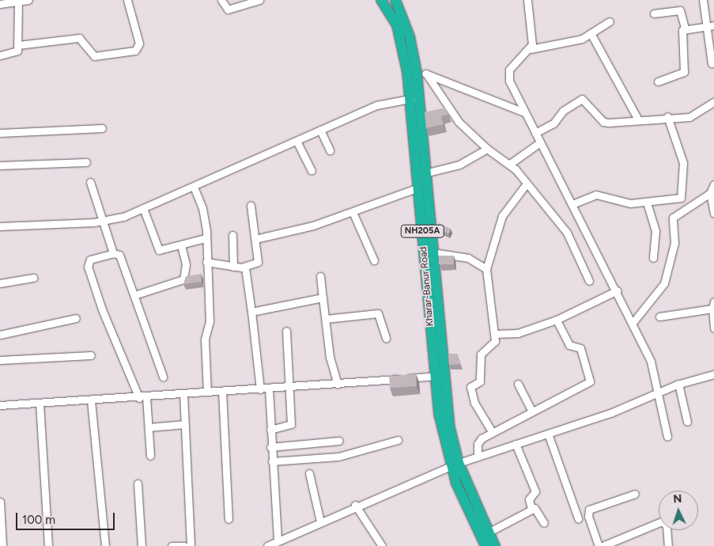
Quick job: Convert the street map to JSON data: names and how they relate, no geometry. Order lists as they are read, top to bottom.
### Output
{
  "streets": {
    "highway": ["NH205A", "Kharar-Banur Road"]
  },
  "crossings": [
    ["NH205A", "Kharar-Banur Road"]
  ],
  "scale_bar": "100 m",
  "north": "top"
}
